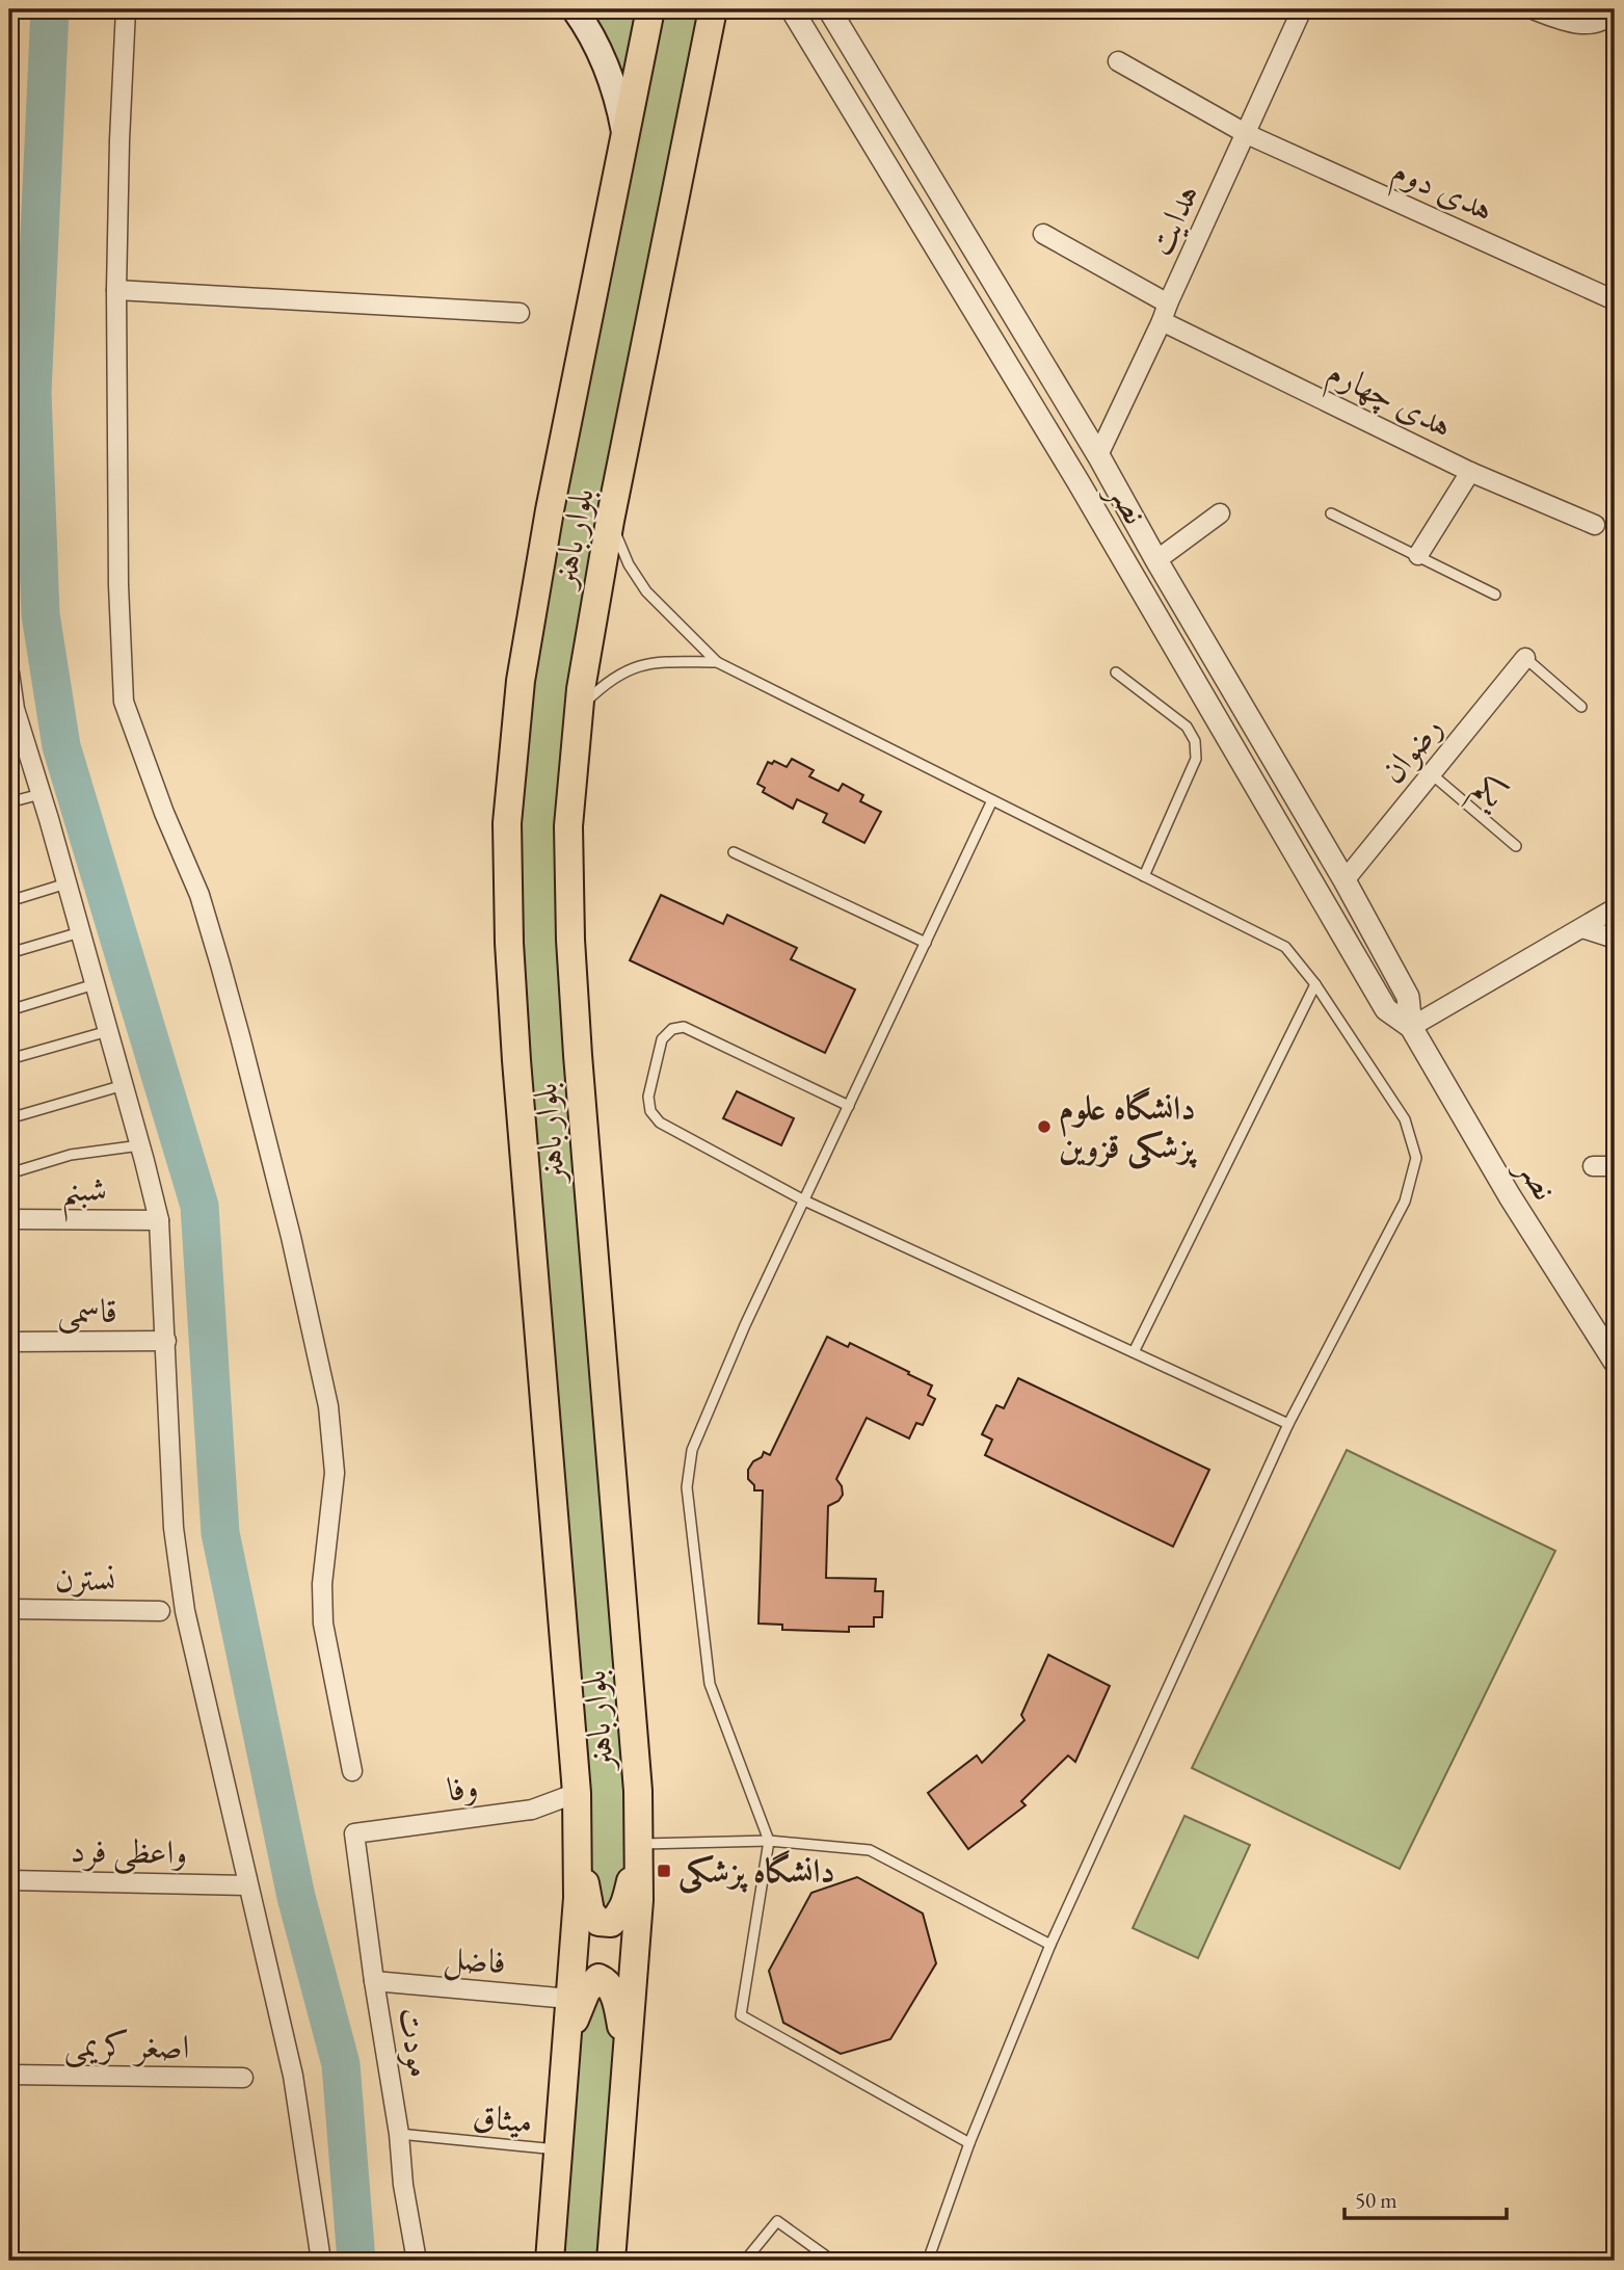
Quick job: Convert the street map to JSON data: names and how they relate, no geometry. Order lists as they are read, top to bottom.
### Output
{
  "streets": {
    "main road": ["بلوار باهنر"],
    "street": [
      "هدی دوم",
      "هدایت",
      "هدی چهارم",
      "نصر",
      "رضوان",
      "شبنم",
      "قاسمی",
      "نسترن",
      "وفا",
      "واعظی فرد",
      "فاضل",
      "مودت",
      "اصغر کریمی"
    ],
    "lane": ["یکم", "میثاق"]
  },
  "crossings": [
    ["هدی دوم", "هدایت"],
    ["هدایت", "هدی چهارم"],
    ["هدایت", "نصر"],
    ["نصر", "رضوان"],
    ["بلوار باهنر", "وفا"],
    ["بلوار باهنر", "فاضل"],
    ["بلوار باهنر", "میثاق"],
    ["رضوان", "یکم"],
    ["وفا", "مودت"],
    ["فاضل", "مودت"],
    ["مودت", "میثاق"]
  ],
  "places": {
    "other": ["دانشگاه علوم پزشکی قزوین"],
    "transit": ["دانشگاه پزشکی"]
  },
  "scale_bar": "50 m"
}
